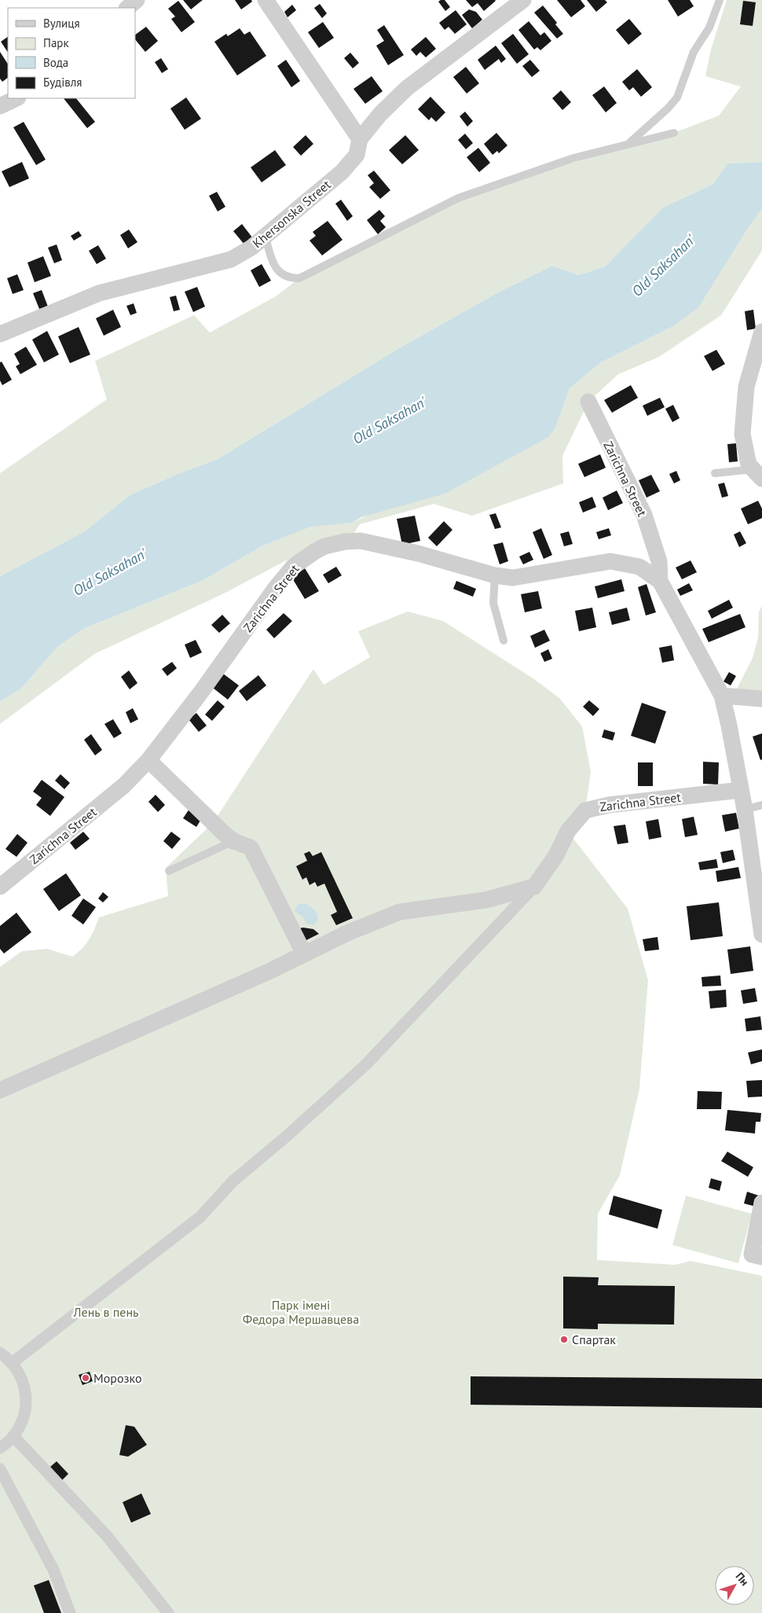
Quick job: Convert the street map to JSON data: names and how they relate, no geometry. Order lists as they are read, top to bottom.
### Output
{
  "streets": {
    "street": ["Khersonska Street", "Zarichna Street"]
  },
  "water": ["Old Saksahan'"],
  "parks": ["Парк імені Федора Мершавцева", "Лень в пень"],
  "places": ["Спартак", "Морозко"],
  "legend": [
    "Вулиця",
    "Парк",
    "Вода",
    "Будівля"
  ],
  "north": "top right"
}
